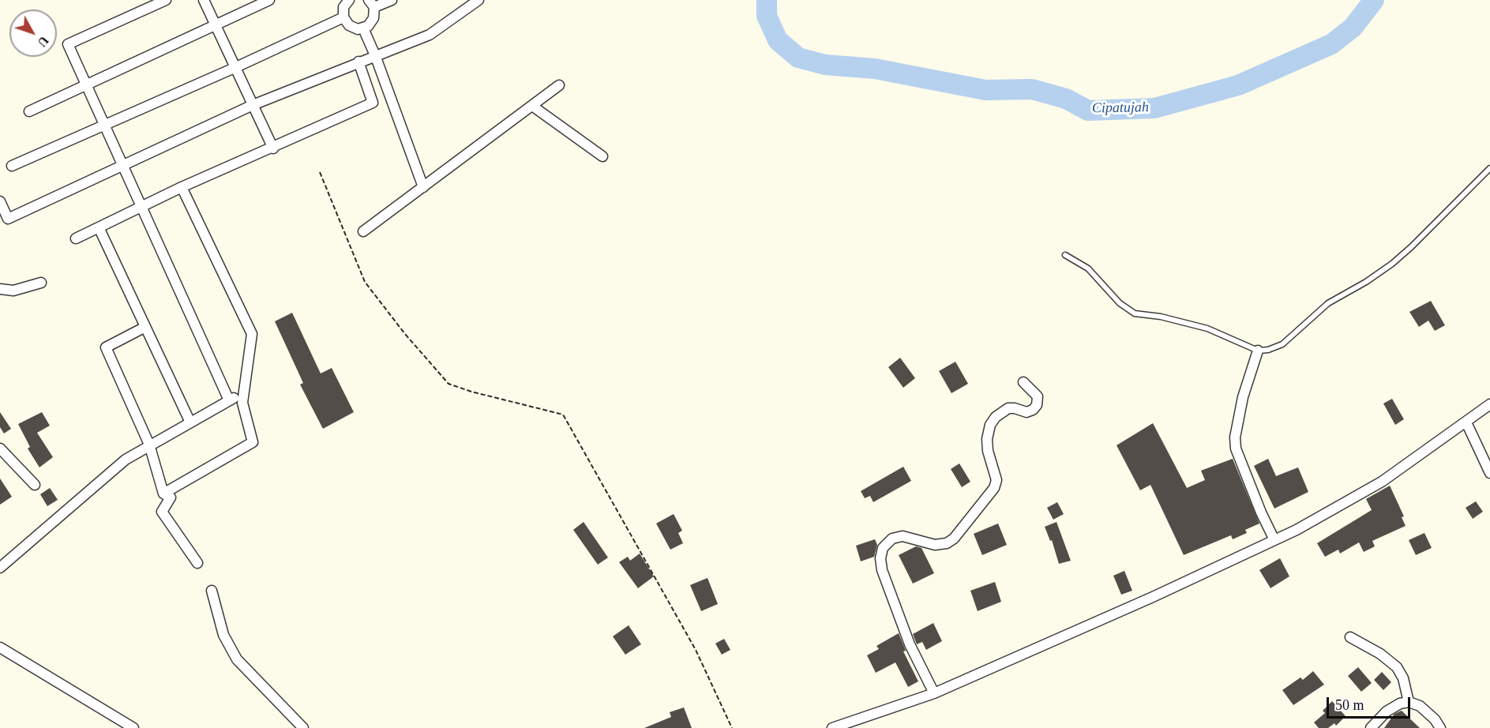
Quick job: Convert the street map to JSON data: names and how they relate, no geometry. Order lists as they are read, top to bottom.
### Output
{
  "water": ["Cipatujah"],
  "scale_bar": "50 m",
  "north": "bottom right"
}
